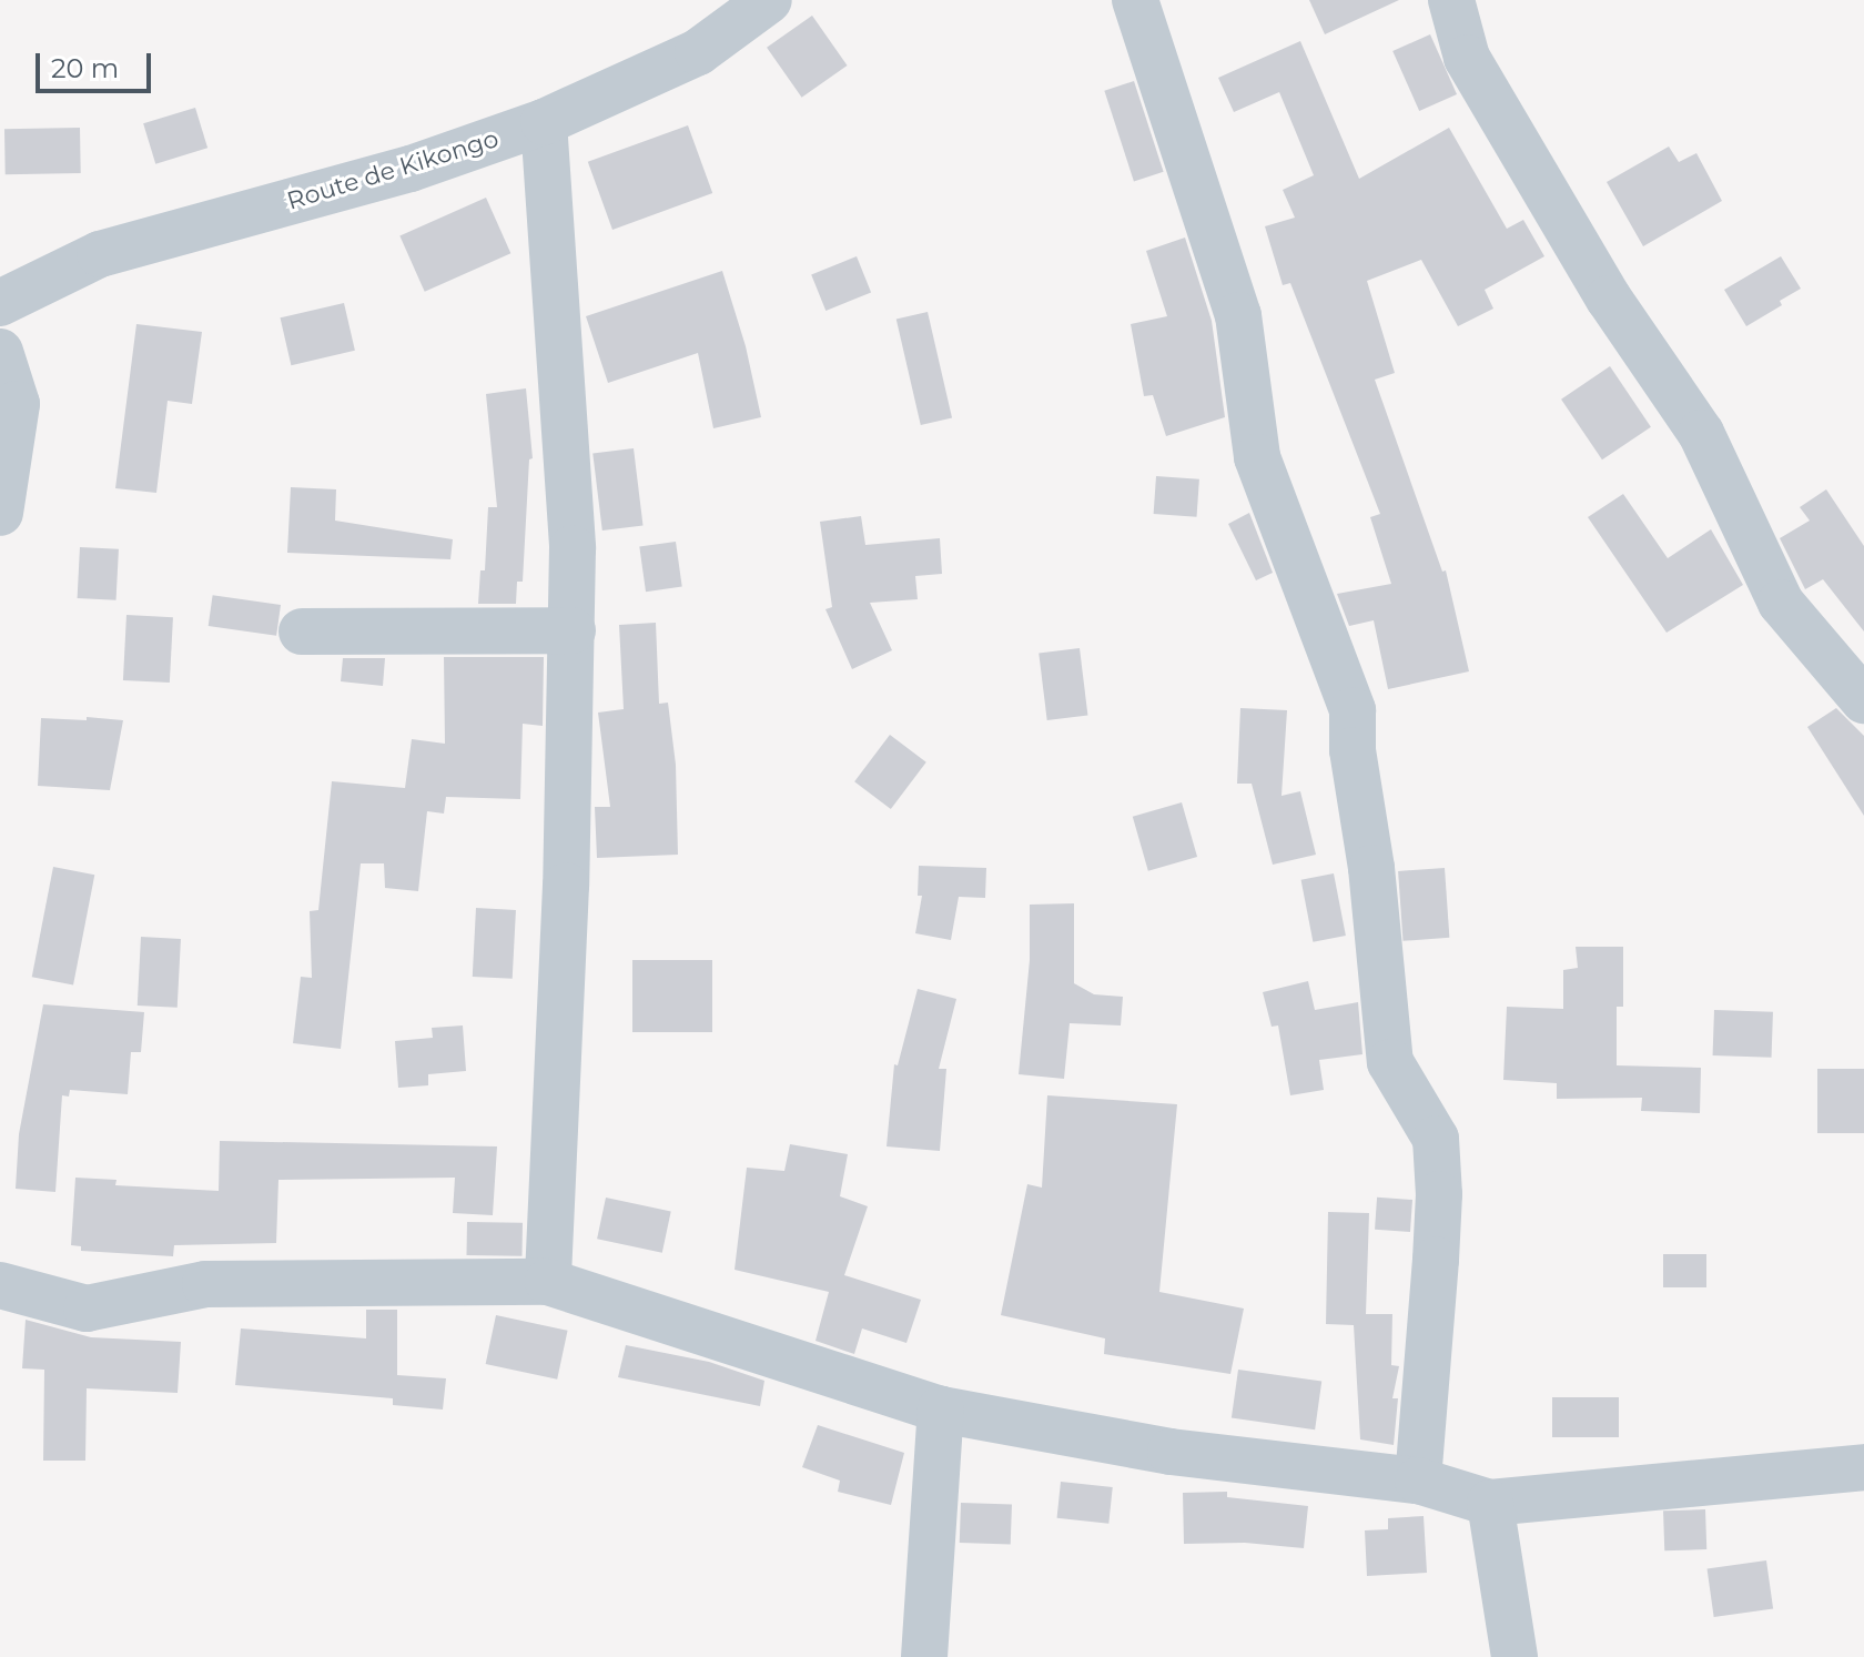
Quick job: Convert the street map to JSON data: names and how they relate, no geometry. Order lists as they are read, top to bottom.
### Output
{
  "streets": {
    "street": ["Route de Kikongo"]
  },
  "scale_bar": "20 m"
}
